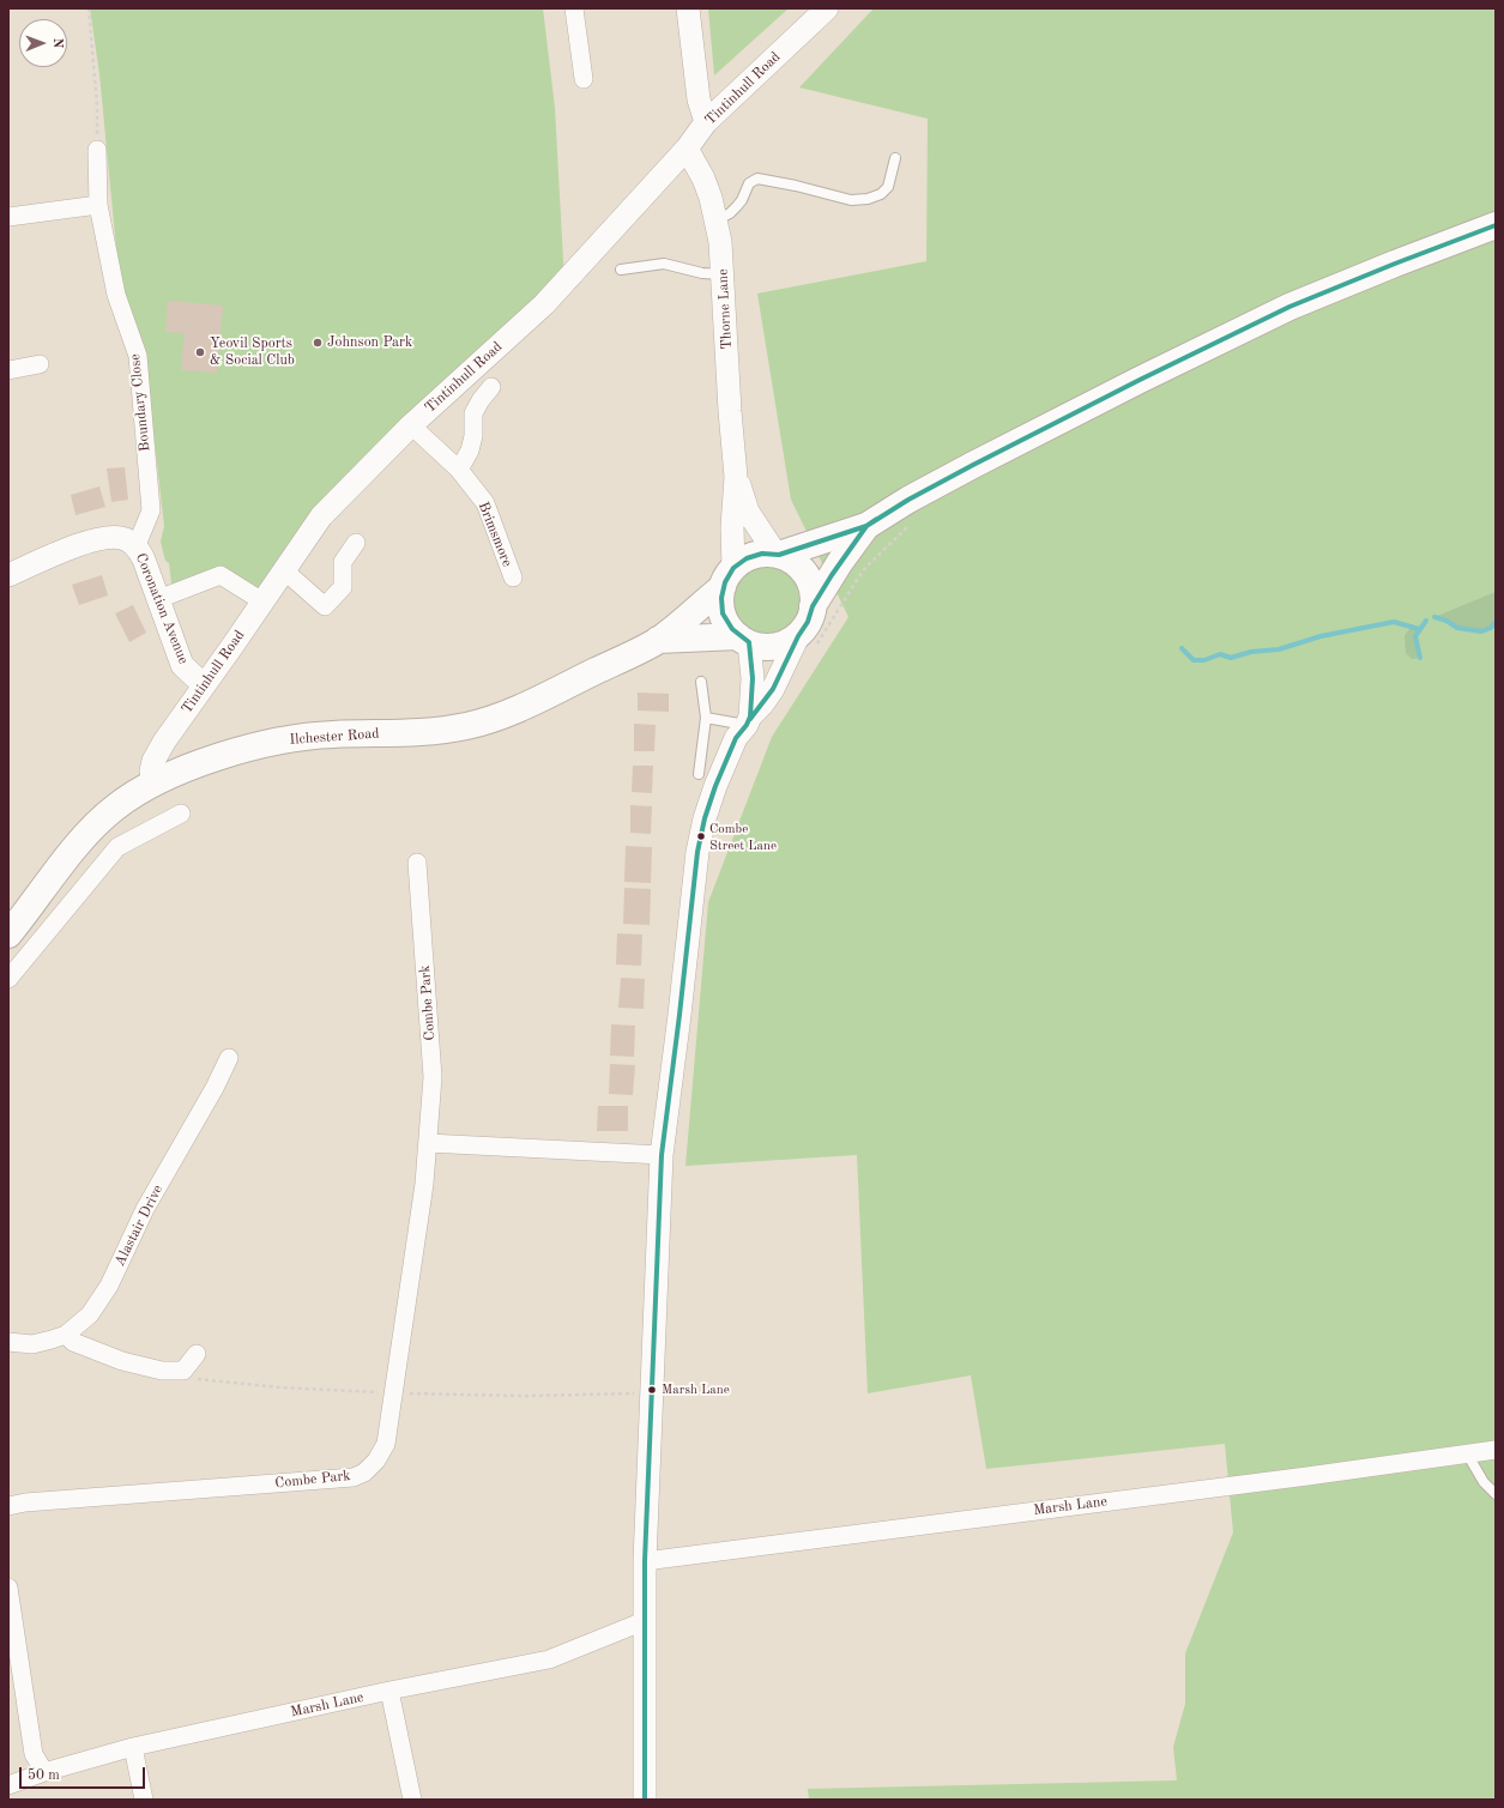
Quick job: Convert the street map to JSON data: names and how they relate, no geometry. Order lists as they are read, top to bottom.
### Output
{
  "streets": {
    "highway": ["Ilchester Road"],
    "street": [
      "Tintinhull Road",
      "Thorne Lane",
      "Boundary Close",
      "Brimsmore",
      "Coronation Avenue",
      "Combe Park",
      "Alastair Drive",
      "Marsh Lane"
    ]
  },
  "crossings": [
    ["Tintinhull Road", "Thorne Lane"],
    ["Tintinhull Road", "Brimsmore"],
    ["Tintinhull Road", "Coronation Avenue"],
    ["Tintinhull Road", "Ilchester Road"],
    ["Thorne Lane", "Ilchester Road"],
    ["Boundary Close", "Coronation Avenue"]
  ],
  "places": [
    "Johnson Park",
    "Yeovil Sports & Social Club",
    "Combe Street Lane",
    "Marsh Lane"
  ],
  "scale_bar": "50 m",
  "north": "right"
}
